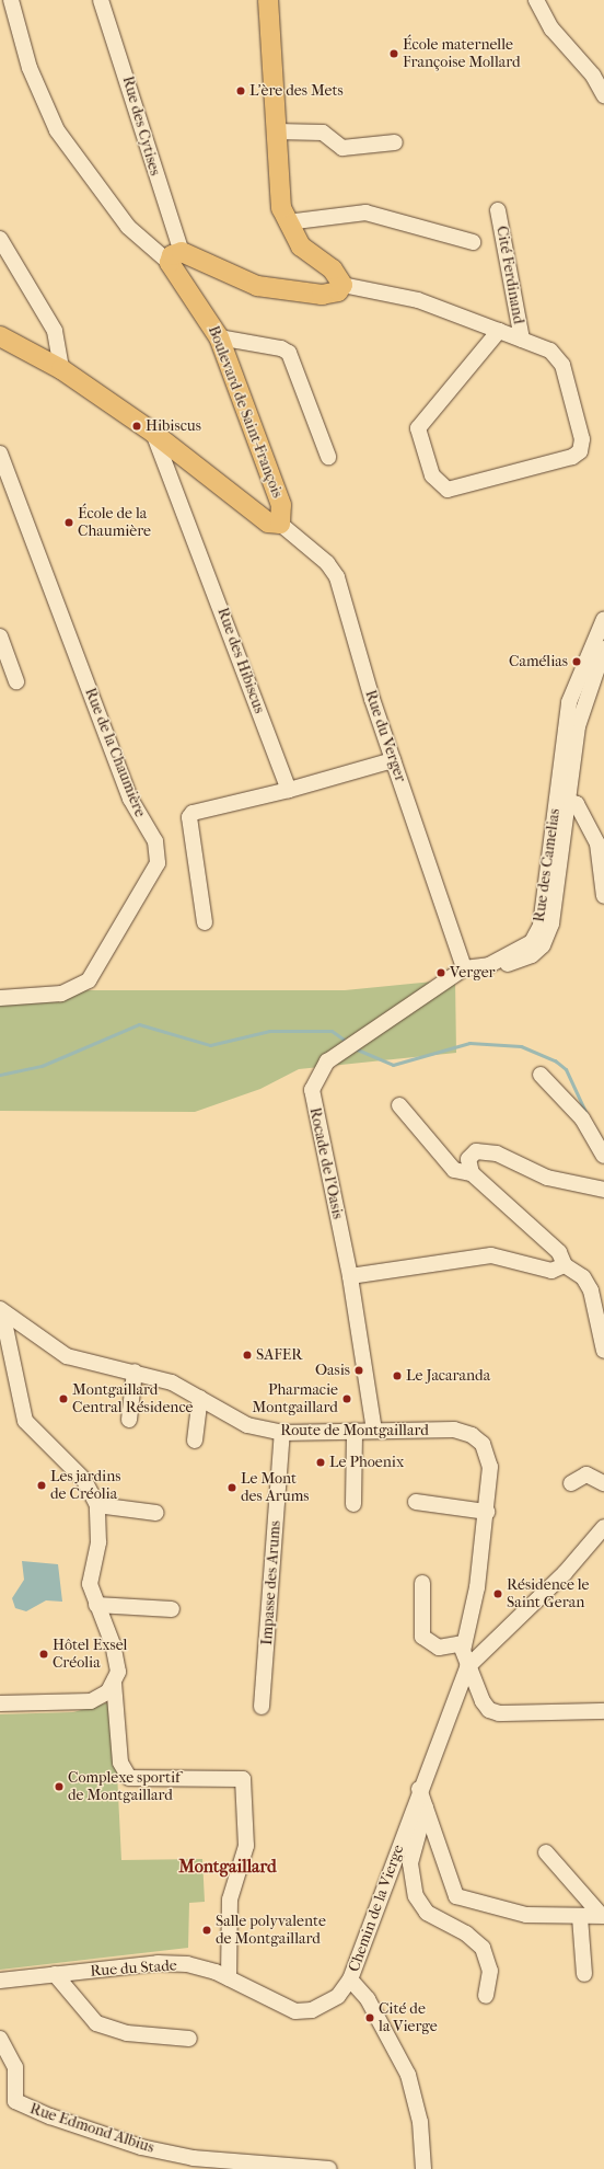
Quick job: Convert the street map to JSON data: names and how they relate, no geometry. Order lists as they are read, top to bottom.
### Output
{
  "streets": {
    "main road": ["Boulevard de Saint-François"],
    "street": [
      "Rue des Cytises",
      "Cité Ferdinand",
      "Rue des Hibiscus",
      "Rue du Verger",
      "Rue de la Chaumière",
      "Rue des Camelias",
      "Rocade de l'Oasis",
      "Route de Montgaillard",
      "Impasse des Arums",
      "Chemin de la Vierge",
      "Rue du Stade",
      "Rue Edmond Albius"
    ]
  },
  "crossings": [
    ["Rue des Cytises", "Boulevard de Saint-François"],
    ["Boulevard de Saint-François", "Rue des Hibiscus"],
    ["Boulevard de Saint-François", "Rue du Verger"],
    ["Rue du Verger", "Rue des Camelias"],
    ["Rue du Verger", "Rocade de l'Oasis"],
    ["Rue des Camelias", "Rocade de l'Oasis"],
    ["Rocade de l'Oasis", "Route de Montgaillard"],
    ["Route de Montgaillard", "Impasse des Arums"],
    ["Route de Montgaillard", "Chemin de la Vierge"],
    ["Chemin de la Vierge", "Rue du Stade"]
  ],
  "districts": ["Montgaillard"],
  "places": [
    "École maternelle Françoise Mollard",
    "L'ère des Mets",
    "Hibiscus",
    "École de la Chaumière",
    "Camélias",
    "Verger",
    "SAFER",
    "Oasis",
    "Le Jacaranda",
    "Montgaillard Central Résidence",
    "Pharmacie Montgaillard",
    "Le Phoenix",
    "Les jardins de Créolia",
    "Le Mont des Arums",
    "Résidence le Saint Geran",
    "Hôtel Exsel Créolia",
    "Complexe sportif de Montgaillard",
    "Salle polyvalente de Montgaillard",
    "Cité de la Vierge"
  ]
}
